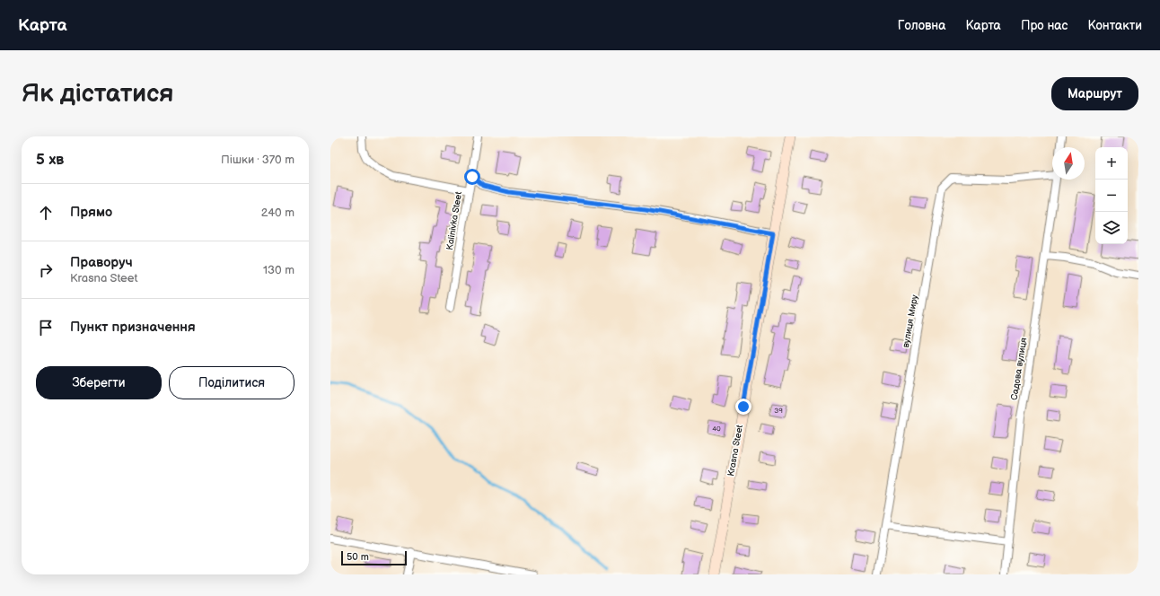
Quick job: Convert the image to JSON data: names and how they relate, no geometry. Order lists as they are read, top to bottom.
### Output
{
  "streets": {
    "street": [
      "Kalinivka Steet",
      "вулиця Миру",
      "Садова вулиця",
      "Krasna Steet"
    ]
  },
  "house_numbers": ["39", "40"],
  "scale_bar": "50 m",
  "north": "top",
  "page": {
    "header": "Карта",
    "nav": [
      "Головна",
      "Карта",
      "Про нас",
      "Контакти"
    ],
    "buttons": [
      "Маршрут",
      ["Зберегти", "Поділитися"]
    ],
    "title": "Як дістатися",
    "heading": ["5 хв", "Пішки · 370 m"],
    "map_buttons": ["+", "−"],
    "list": [
      ["Прямо", "240 m"],
      ["Праворуч", "Krasna Steet", "130 m"],
      "Пункт призначення"
    ],
    "scale": "50 m"
  }
}
